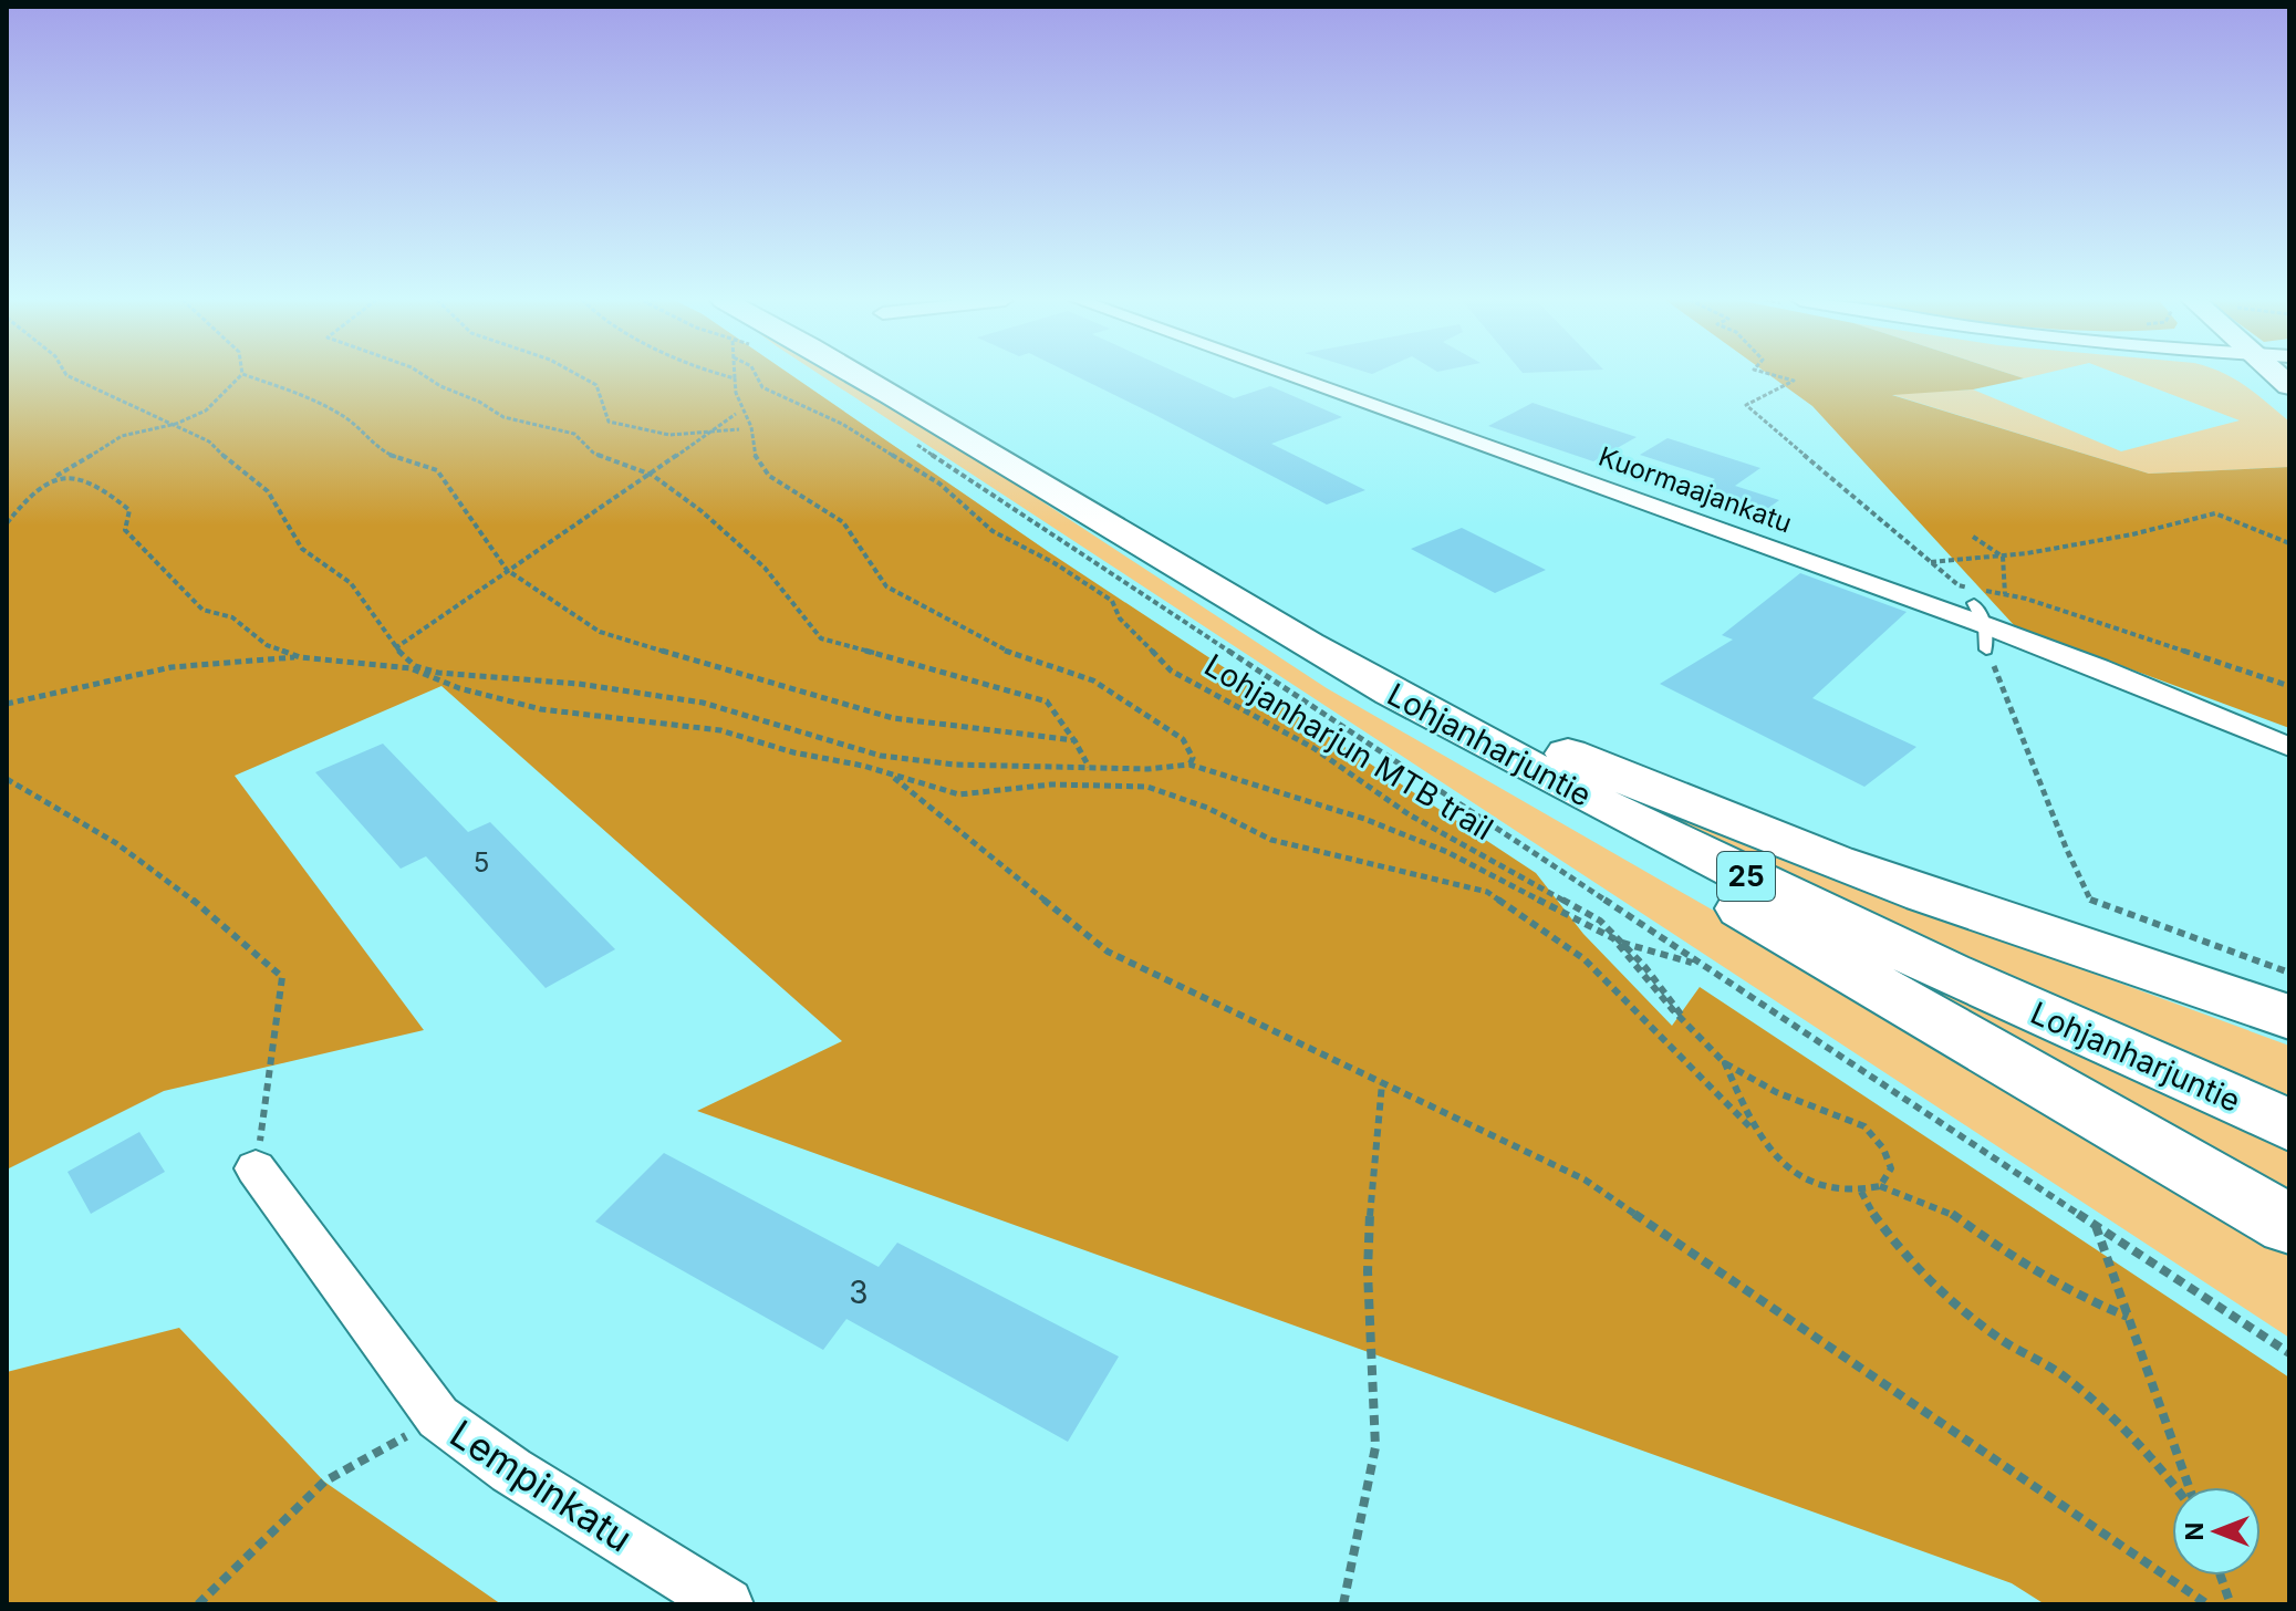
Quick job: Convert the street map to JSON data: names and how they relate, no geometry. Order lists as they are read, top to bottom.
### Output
{
  "streets": {
    "highway": ["Lohjanharjuntie", "25"],
    "street": ["Kuormaajankatu", "Lempinkatu"],
    "path": ["Lohjanharjun MTB trail"]
  },
  "house_numbers": ["5", "3"],
  "north": "left"
}
